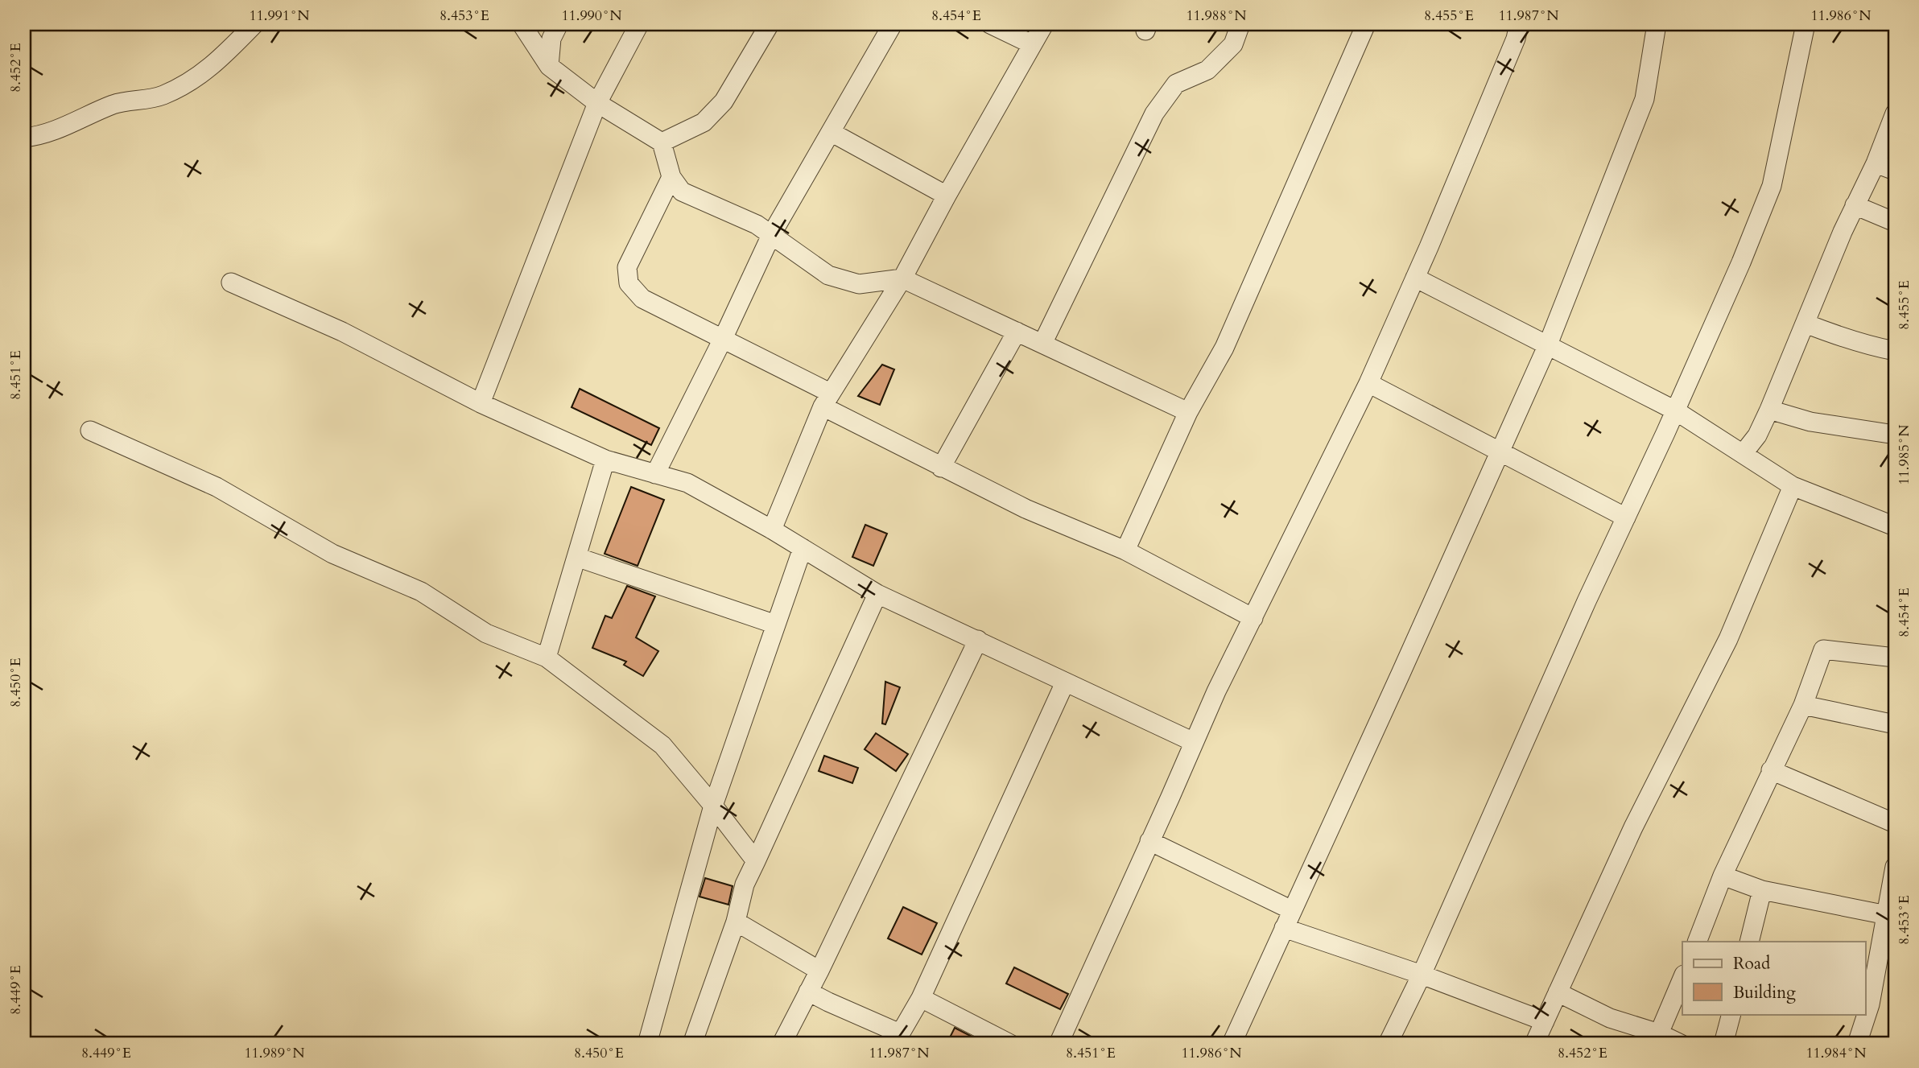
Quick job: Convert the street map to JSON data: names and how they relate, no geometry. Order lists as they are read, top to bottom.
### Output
{
  "legend": ["Road", "Building"],
  "coordinates": [
    "11.991°N",
    "8.453°E",
    "11.990°N",
    "8.454°E",
    "11.988°N",
    "8.455°E",
    "11.987°N",
    "11.986°N",
    "8.452°E",
    "8.451°E",
    "11.985°N",
    "8.450°E",
    "8.449°E",
    "11.989°N",
    "11.984°N"
  ]
}
